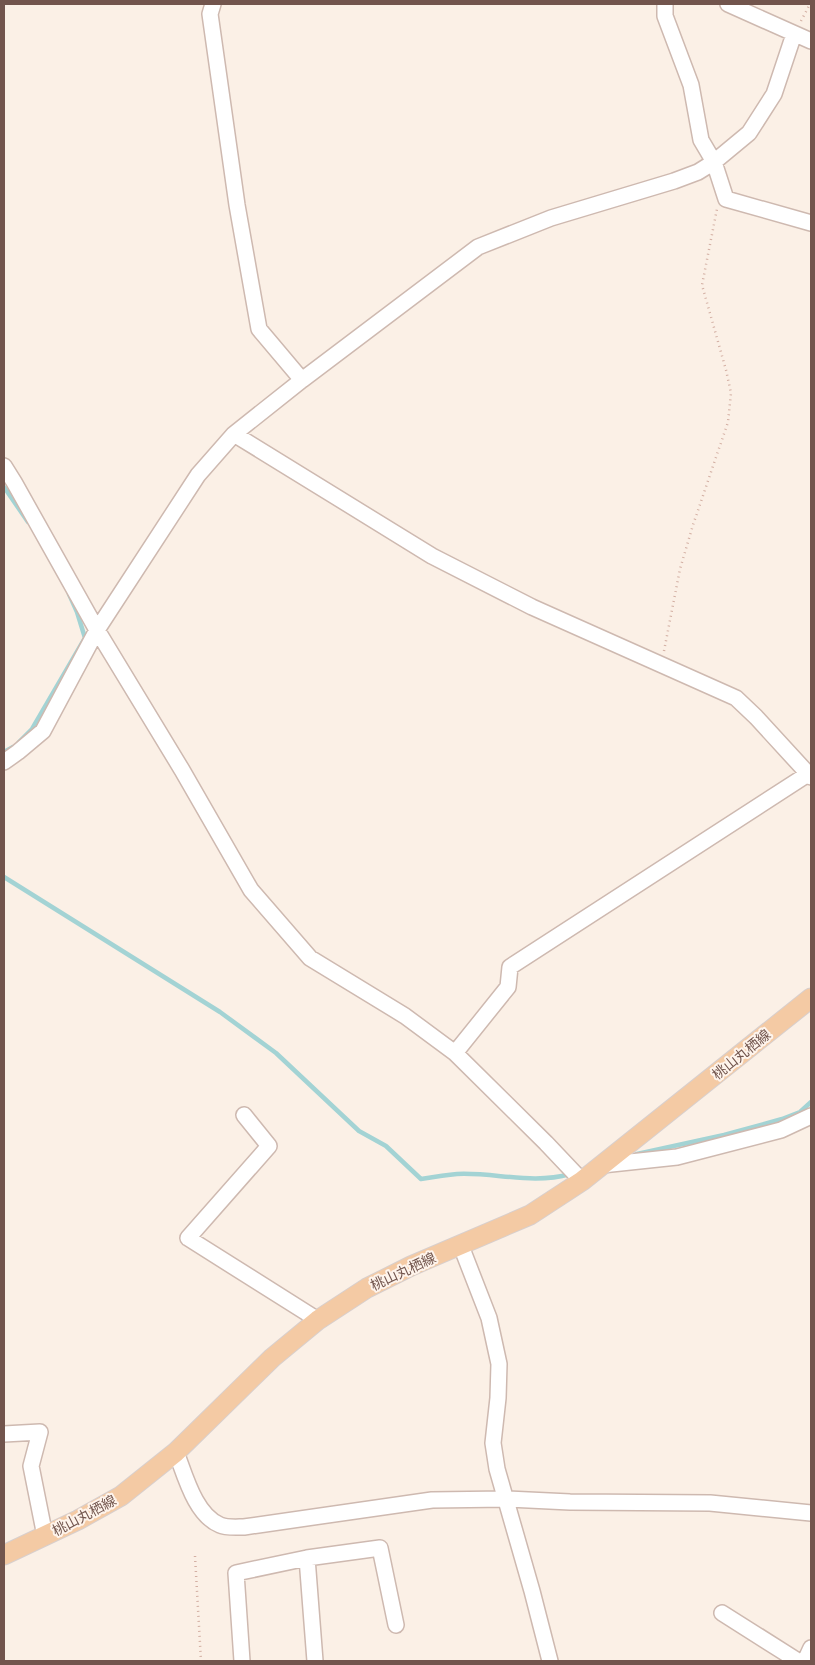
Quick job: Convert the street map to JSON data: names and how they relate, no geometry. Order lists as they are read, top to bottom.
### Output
{
  "streets": {
    "main road": ["桃山丸栖線"]
  }
}
